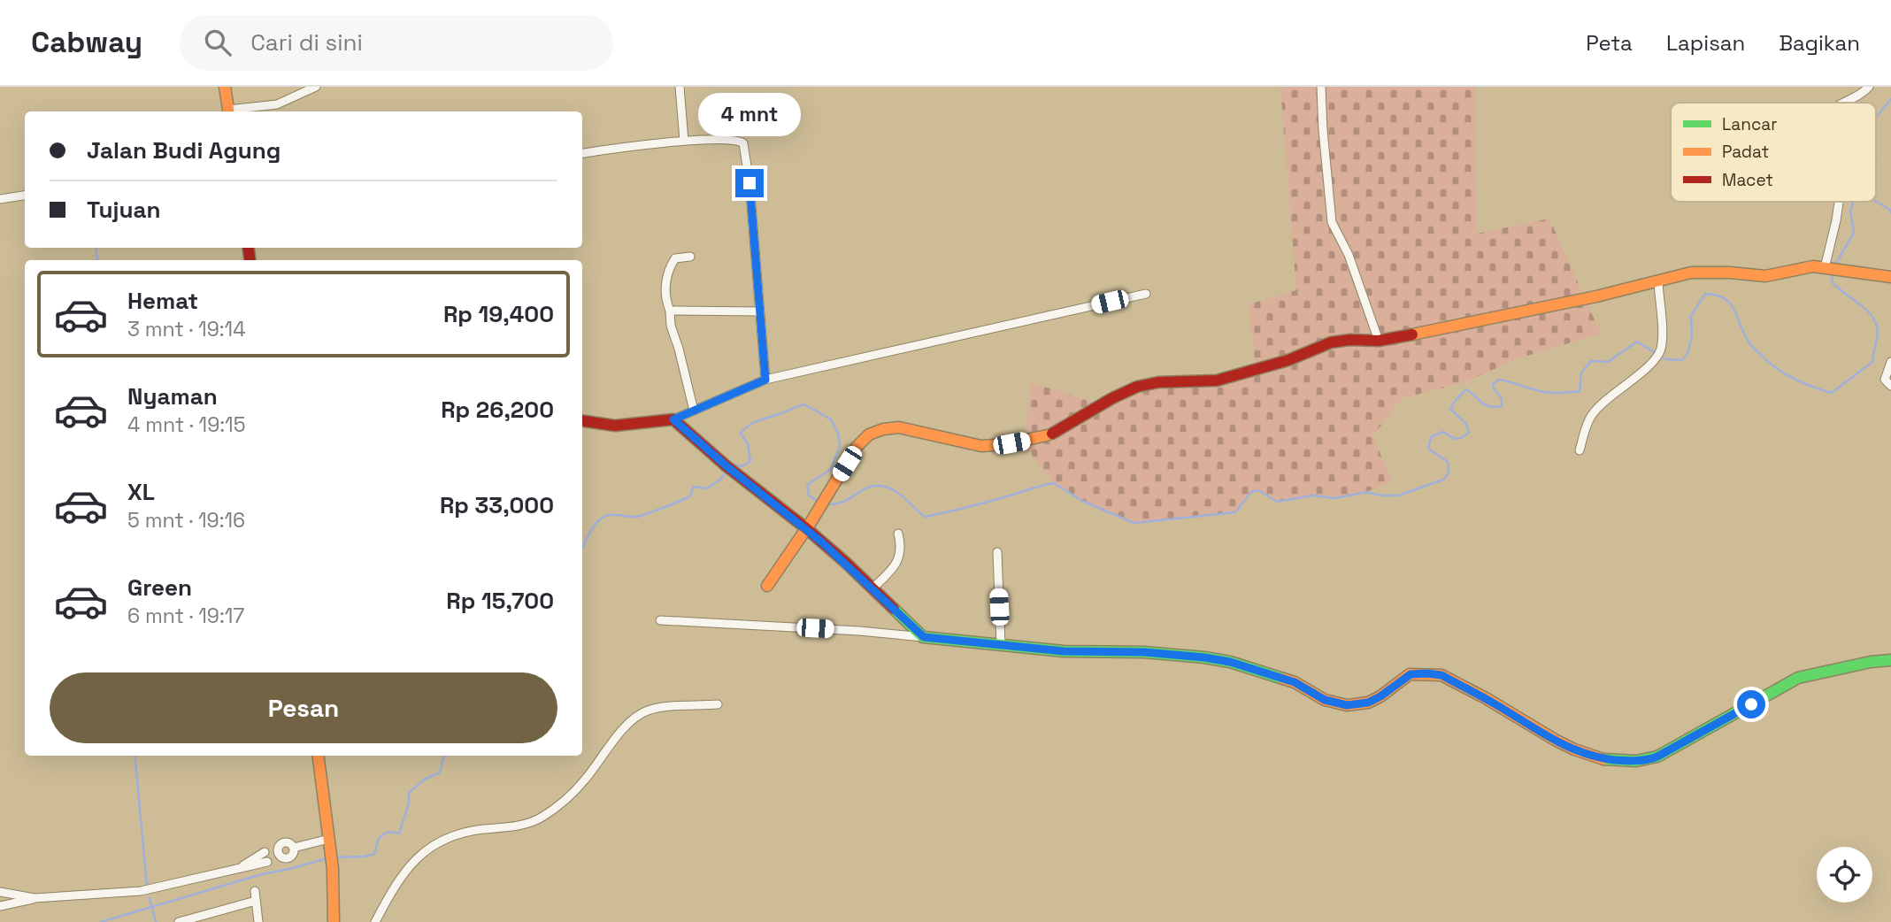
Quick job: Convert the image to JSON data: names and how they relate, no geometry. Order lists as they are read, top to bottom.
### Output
{
  "legend": ["Lancar", "Padat", "Macet"],
  "page": {
    "header": "Cabway",
    "search": "Cari di sini",
    "nav": ["Peta", "Lapisan", "Bagikan"],
    "bubble": "4 mnt",
    "banner": ["Jalan Budi Agung", "Tujuan"],
    "list": [
      {
        "name": "Hemat",
        "note": "3 mnt · 19:14",
        "value": "Rp 19,400"
      },
      {
        "name": "Nyaman",
        "note": "4 mnt · 19:15",
        "value": "Rp 26,200"
      },
      {
        "name": "XL",
        "note": "5 mnt · 19:16",
        "value": "Rp 33,000"
      },
      {
        "name": "Green",
        "note": "6 mnt · 19:17",
        "value": "Rp 15,700"
      }
    ],
    "buttons": "Pesan"
  }
}
